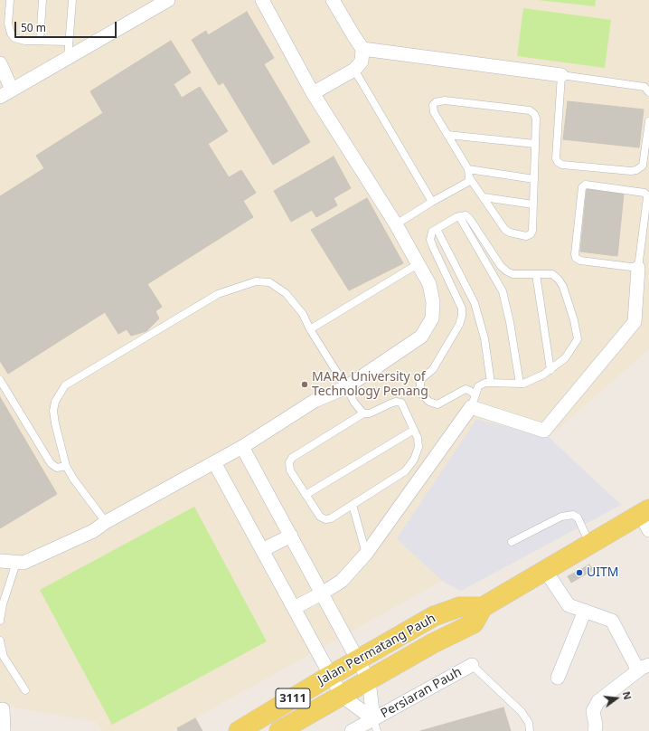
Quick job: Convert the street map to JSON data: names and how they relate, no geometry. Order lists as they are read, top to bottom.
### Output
{
  "streets": {
    "main road": ["Jalan Permatang Pauh", "3111"],
    "street": ["Persiaran Pauh"]
  },
  "places": ["MARA University of Technology Penang", "UITM"],
  "scale_bar": "50 m",
  "north": "right"
}
